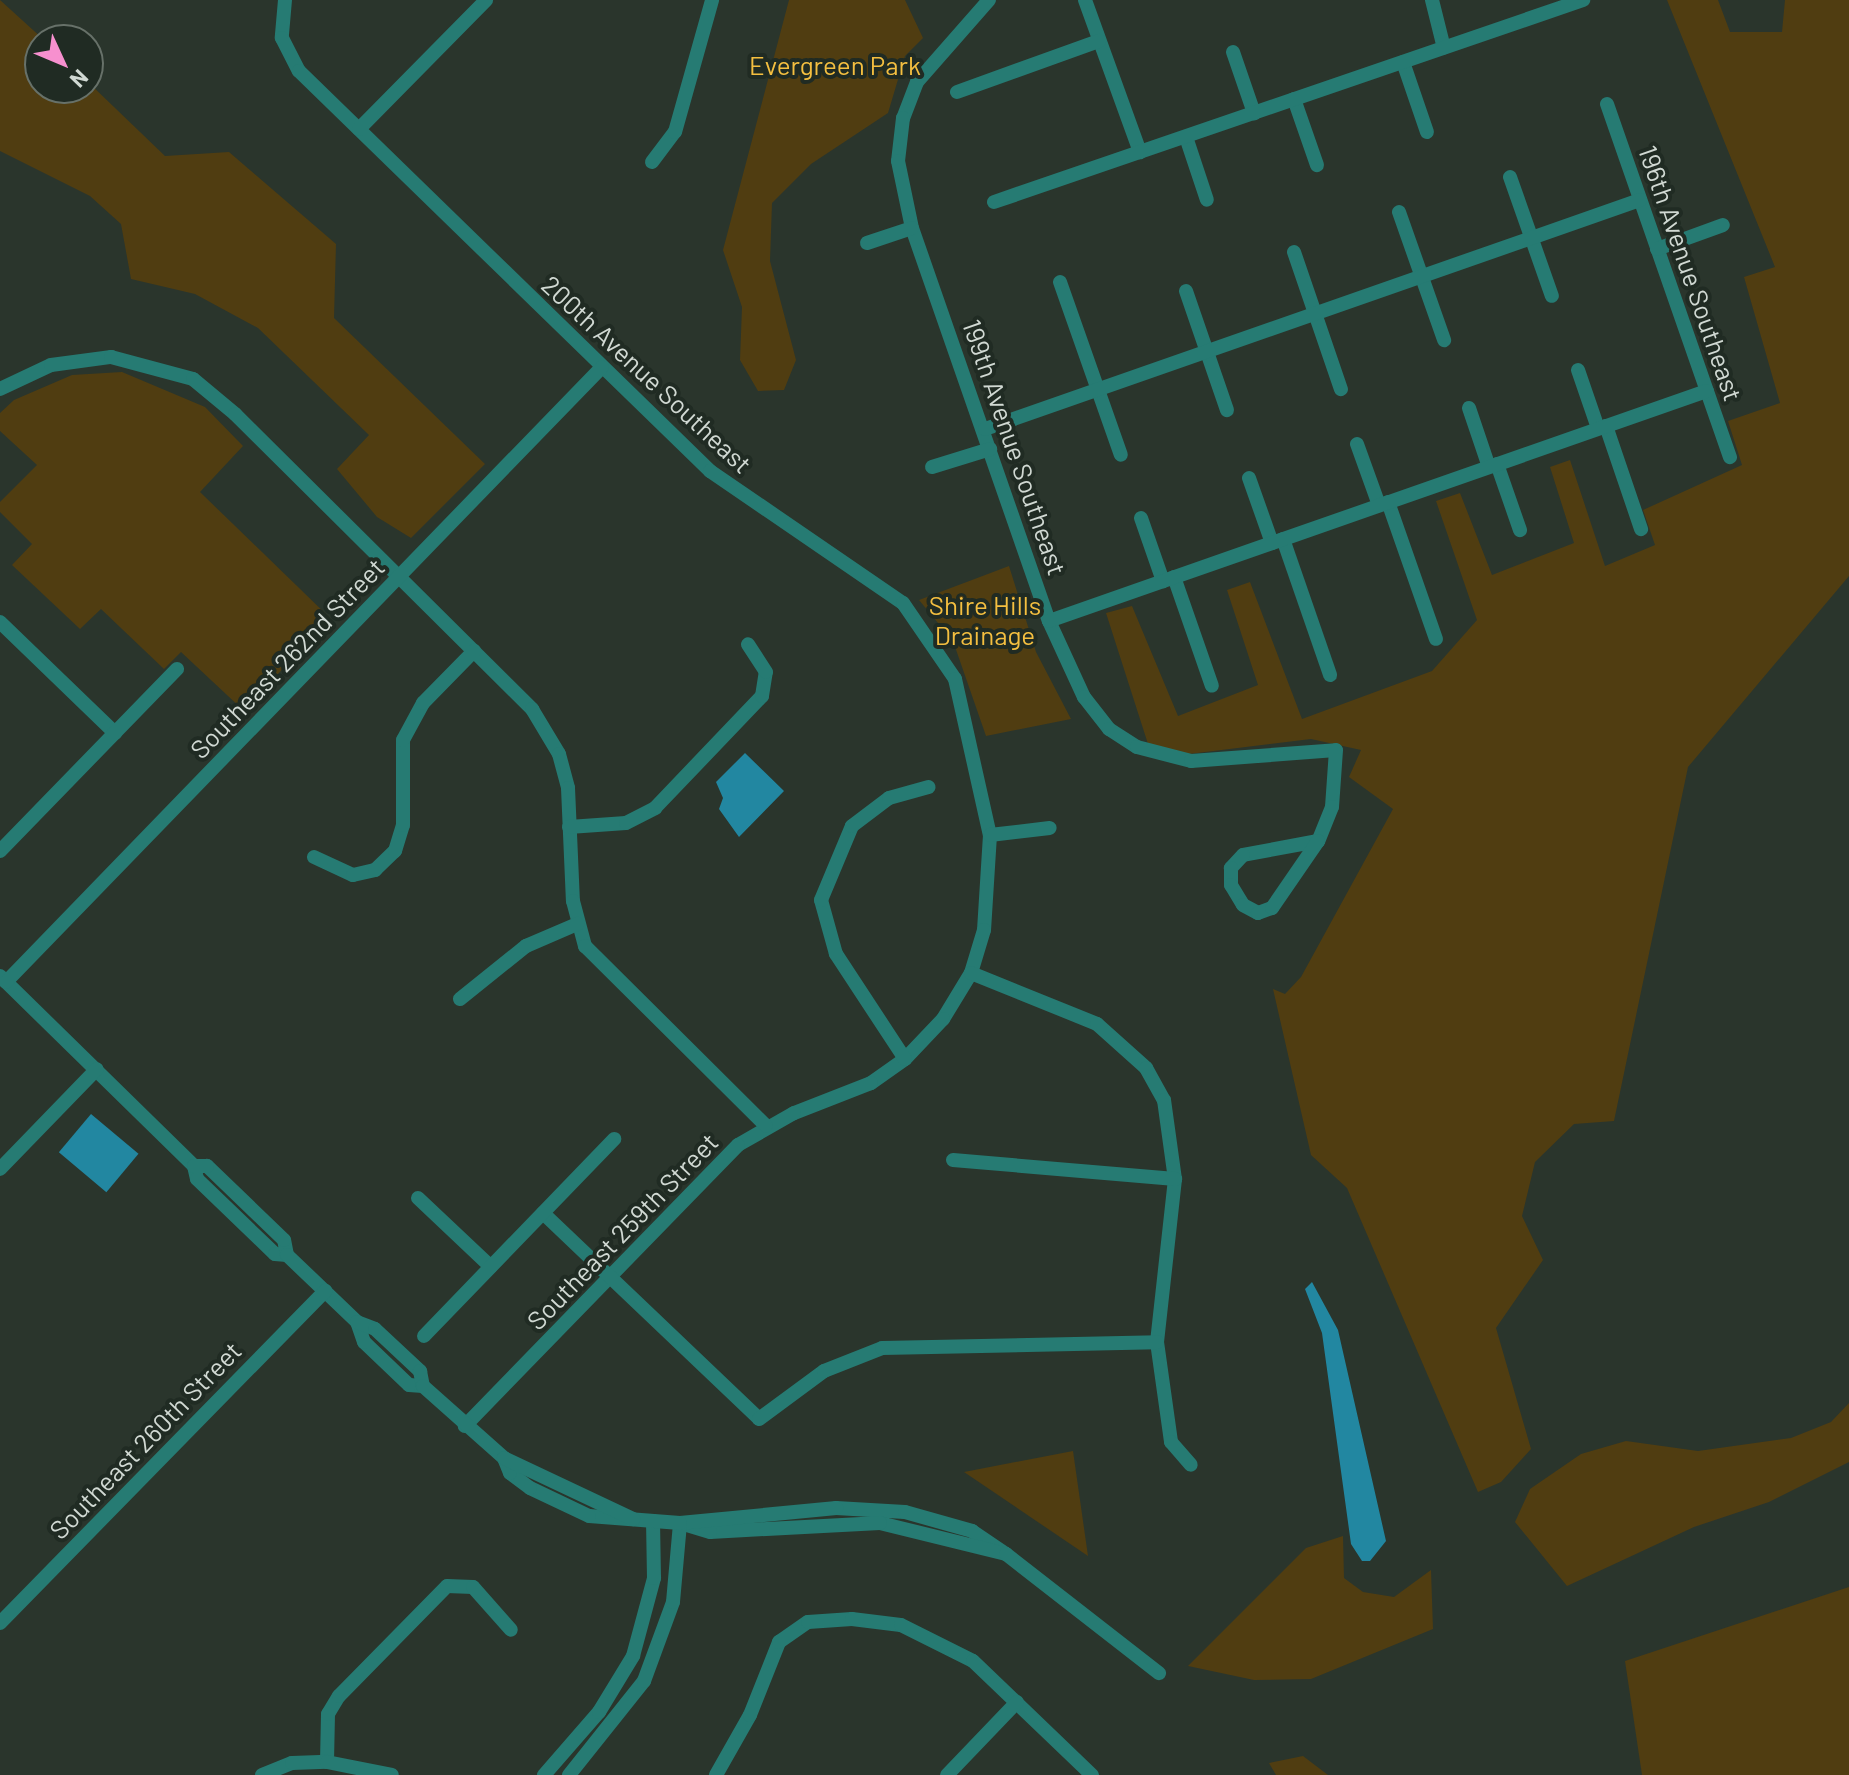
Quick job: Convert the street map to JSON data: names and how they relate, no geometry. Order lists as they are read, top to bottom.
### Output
{
  "streets": {
    "street": [
      "196th Avenue Southeast",
      "200th Avenue Southeast",
      "199th Avenue Southeast",
      "Southeast 262nd Street",
      "Southeast 259th Street",
      "Southeast 260th Street"
    ]
  },
  "crossings": [
    ["200th Avenue Southeast", "Southeast 262nd Street"],
    ["200th Avenue Southeast", "Southeast 259th Street"]
  ],
  "parks": ["Evergreen Park", "Shire Hills Drainage"],
  "north": "bottom right"
}
